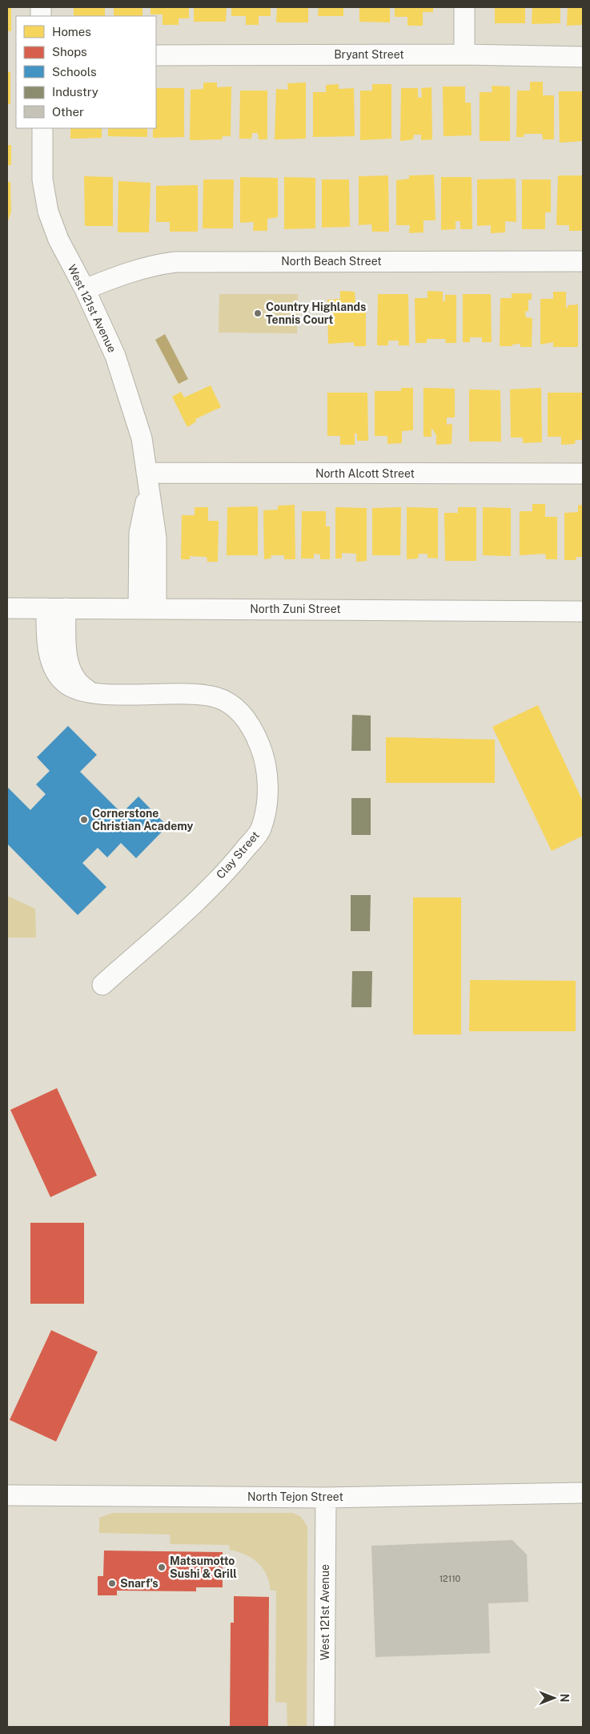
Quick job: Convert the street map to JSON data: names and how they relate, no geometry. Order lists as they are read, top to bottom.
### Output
{
  "streets": {
    "street": [
      "Bryant Street",
      "North Beach Street",
      "West 121st Avenue",
      "North Alcott Street",
      "North Zuni Street",
      "Clay Street",
      "North Tejon Street"
    ]
  },
  "crossings": [
    ["North Beach Street", "West 121st Avenue"],
    ["West 121st Avenue", "North Alcott Street"],
    ["West 121st Avenue", "North Zuni Street"],
    ["West 121st Avenue", "North Tejon Street"],
    ["North Zuni Street", "Clay Street"]
  ],
  "places": [
    "Country Highlands Tennis Court",
    "Cornerstone Christian Academy",
    "Matsumotto Sushi & Grill",
    "Snarf's"
  ],
  "house_numbers": ["12110"],
  "legend": [
    "Homes",
    "Shops",
    "Schools",
    "Industry",
    "Other"
  ],
  "north": "right"
}
